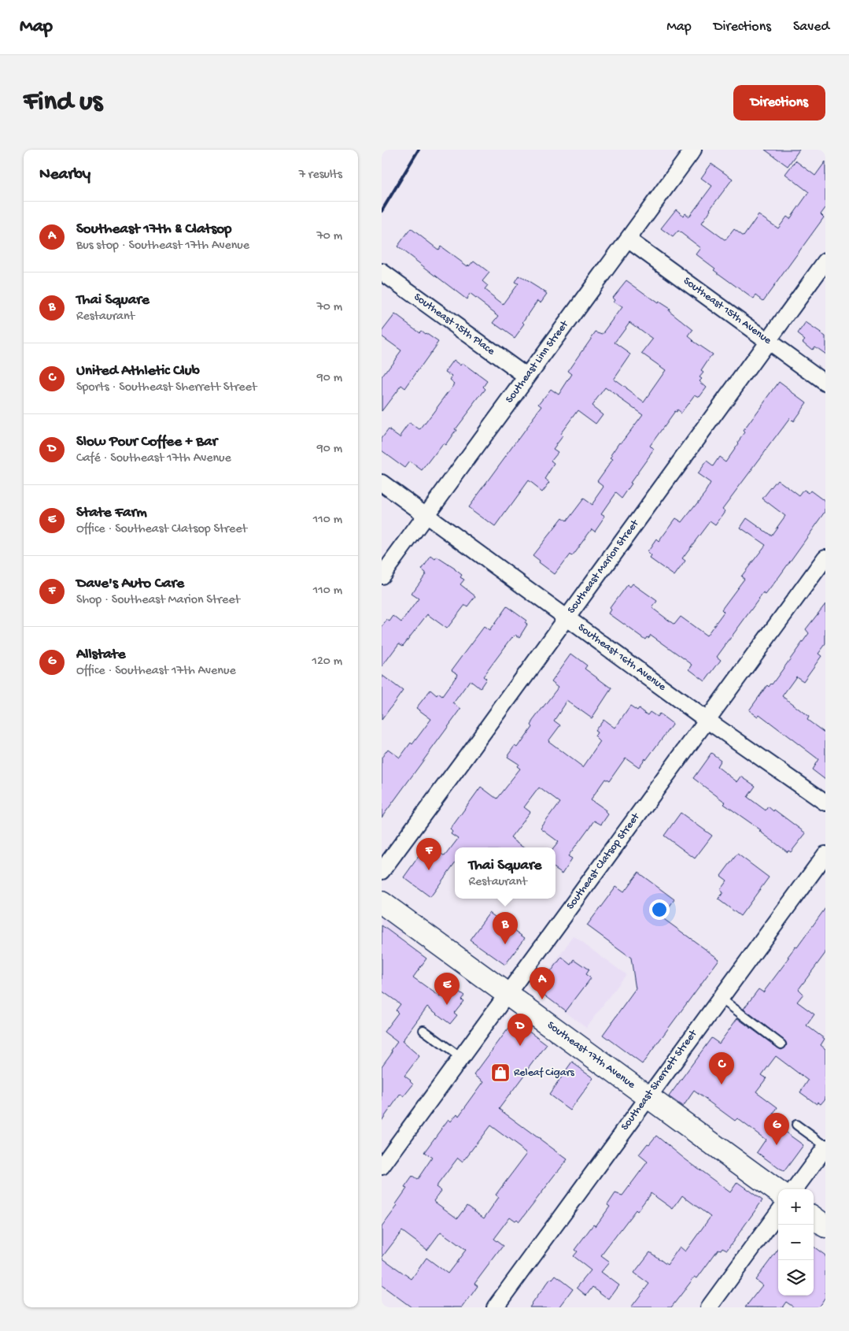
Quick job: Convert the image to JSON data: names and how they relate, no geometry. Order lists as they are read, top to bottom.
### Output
{
  "streets": {
    "main road": ["Southeast 17th Avenue"],
    "street": [
      "Southeast 15th Avenue",
      "Southeast 15th Place",
      "Southeast Linn Street",
      "Southeast Marion Street",
      "Southeast 16th Avenue",
      "Southeast Clatsop Street",
      "Southeast Sherrett Street"
    ]
  },
  "crossings": [
    ["Southeast 15th Avenue", "Southeast Linn Street"],
    ["Southeast 15th Avenue", "Southeast Marion Street"],
    ["Southeast 15th Place", "Southeast Linn Street"],
    ["Southeast Linn Street", "Southeast 16th Avenue"],
    ["Southeast Marion Street", "Southeast 16th Avenue"],
    ["Southeast 16th Avenue", "Southeast Clatsop Street"],
    ["Southeast Clatsop Street", "Southeast 17th Avenue"],
    ["Southeast 17th Avenue", "Southeast Sherrett Street"]
  ],
  "places": {
    "shop": ["Releaf Cigars"]
  },
  "page": {
    "header": "Map",
    "nav": ["Map", "Directions", "Saved"],
    "buttons": "Directions",
    "title": "Find us",
    "heading": ["Nearby", "7 results"],
    "list": [
      {
        "mark": "A",
        "name": "Southeast 17th & Clatsop",
        "note": "Bus stop · Southeast 17th Avenue",
        "value": "70 m"
      },
      {
        "mark": "B",
        "name": "Thai Square",
        "note": "Restaurant",
        "value": "70 m"
      },
      {
        "mark": "C",
        "name": "United Athletic Club",
        "note": "Sports · Southeast Sherrett Street",
        "value": "90 m"
      },
      {
        "mark": "D",
        "name": "Slow Pour Coffee + Bar",
        "note": "Café · Southeast 17th Avenue",
        "value": "90 m"
      },
      {
        "mark": "E",
        "name": "State Farm",
        "note": "Office · Southeast Clatsop Street",
        "value": "110 m"
      },
      {
        "mark": "F",
        "name": "Dave's Auto Care",
        "note": "Shop · Southeast Marion Street",
        "value": "110 m"
      },
      {
        "mark": "G",
        "name": "Allstate",
        "note": "Office · Southeast 17th Avenue",
        "value": "120 m"
      }
    ],
    "pins": [
      "F",
      "B",
      "A",
      "E",
      "D",
      "C",
      "G"
    ],
    "popup": ["Thai Square", "Restaurant"],
    "map_buttons": ["+", "−"]
  }
}
